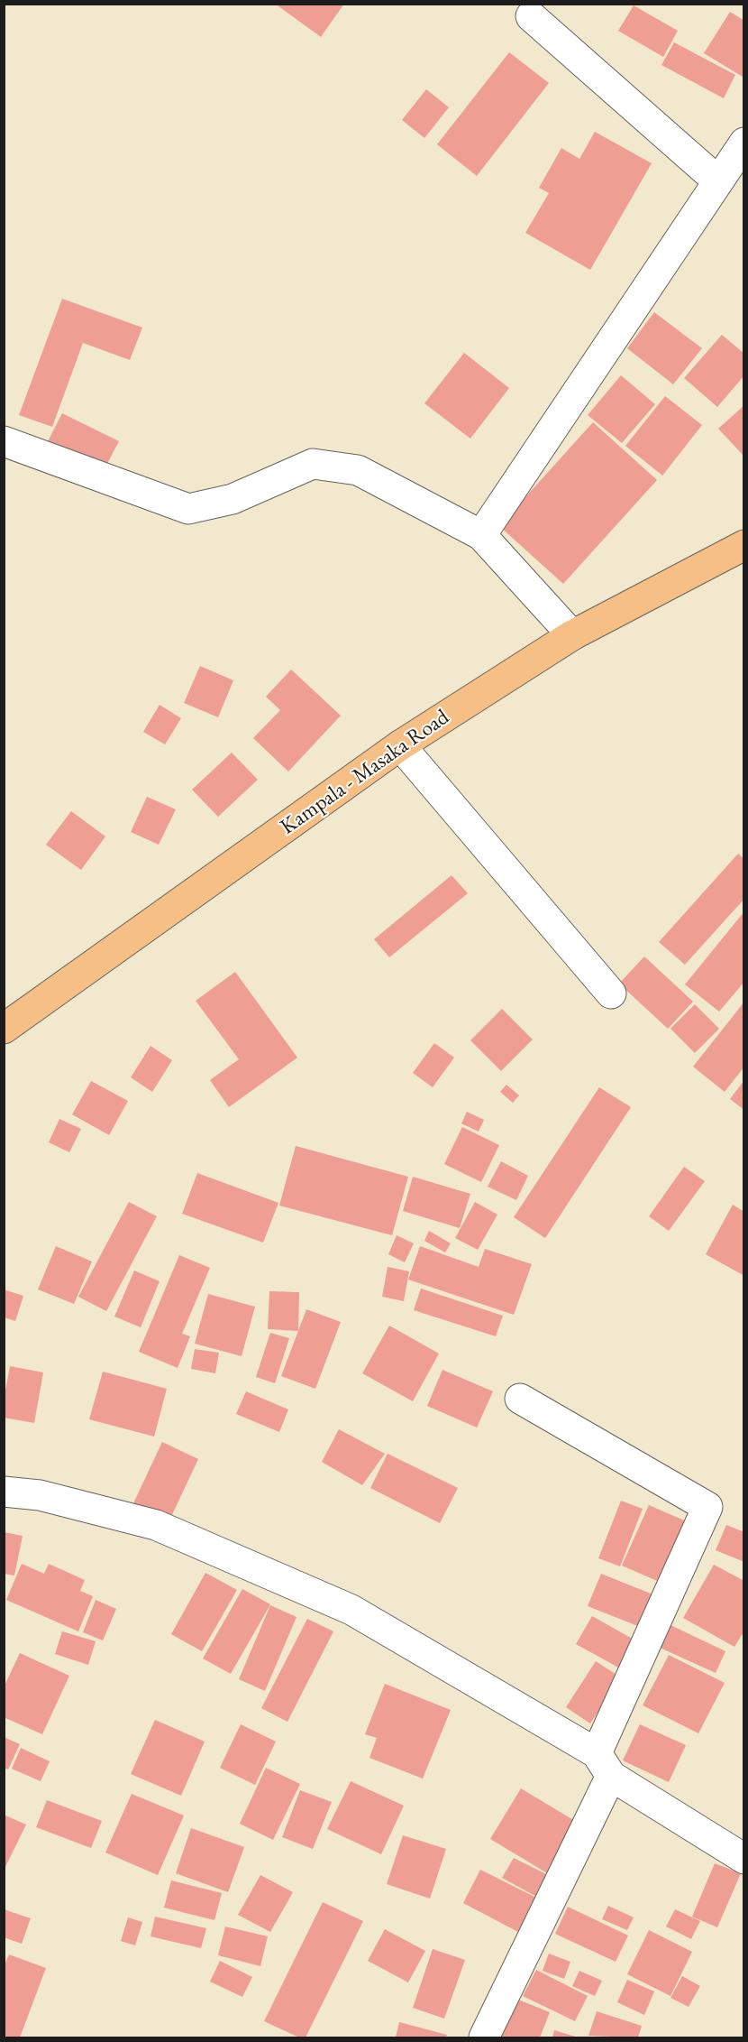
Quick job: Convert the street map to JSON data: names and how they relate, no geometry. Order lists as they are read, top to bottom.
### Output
{
  "streets": {
    "main road": ["Kampala - Masaka Road"]
  }
}
